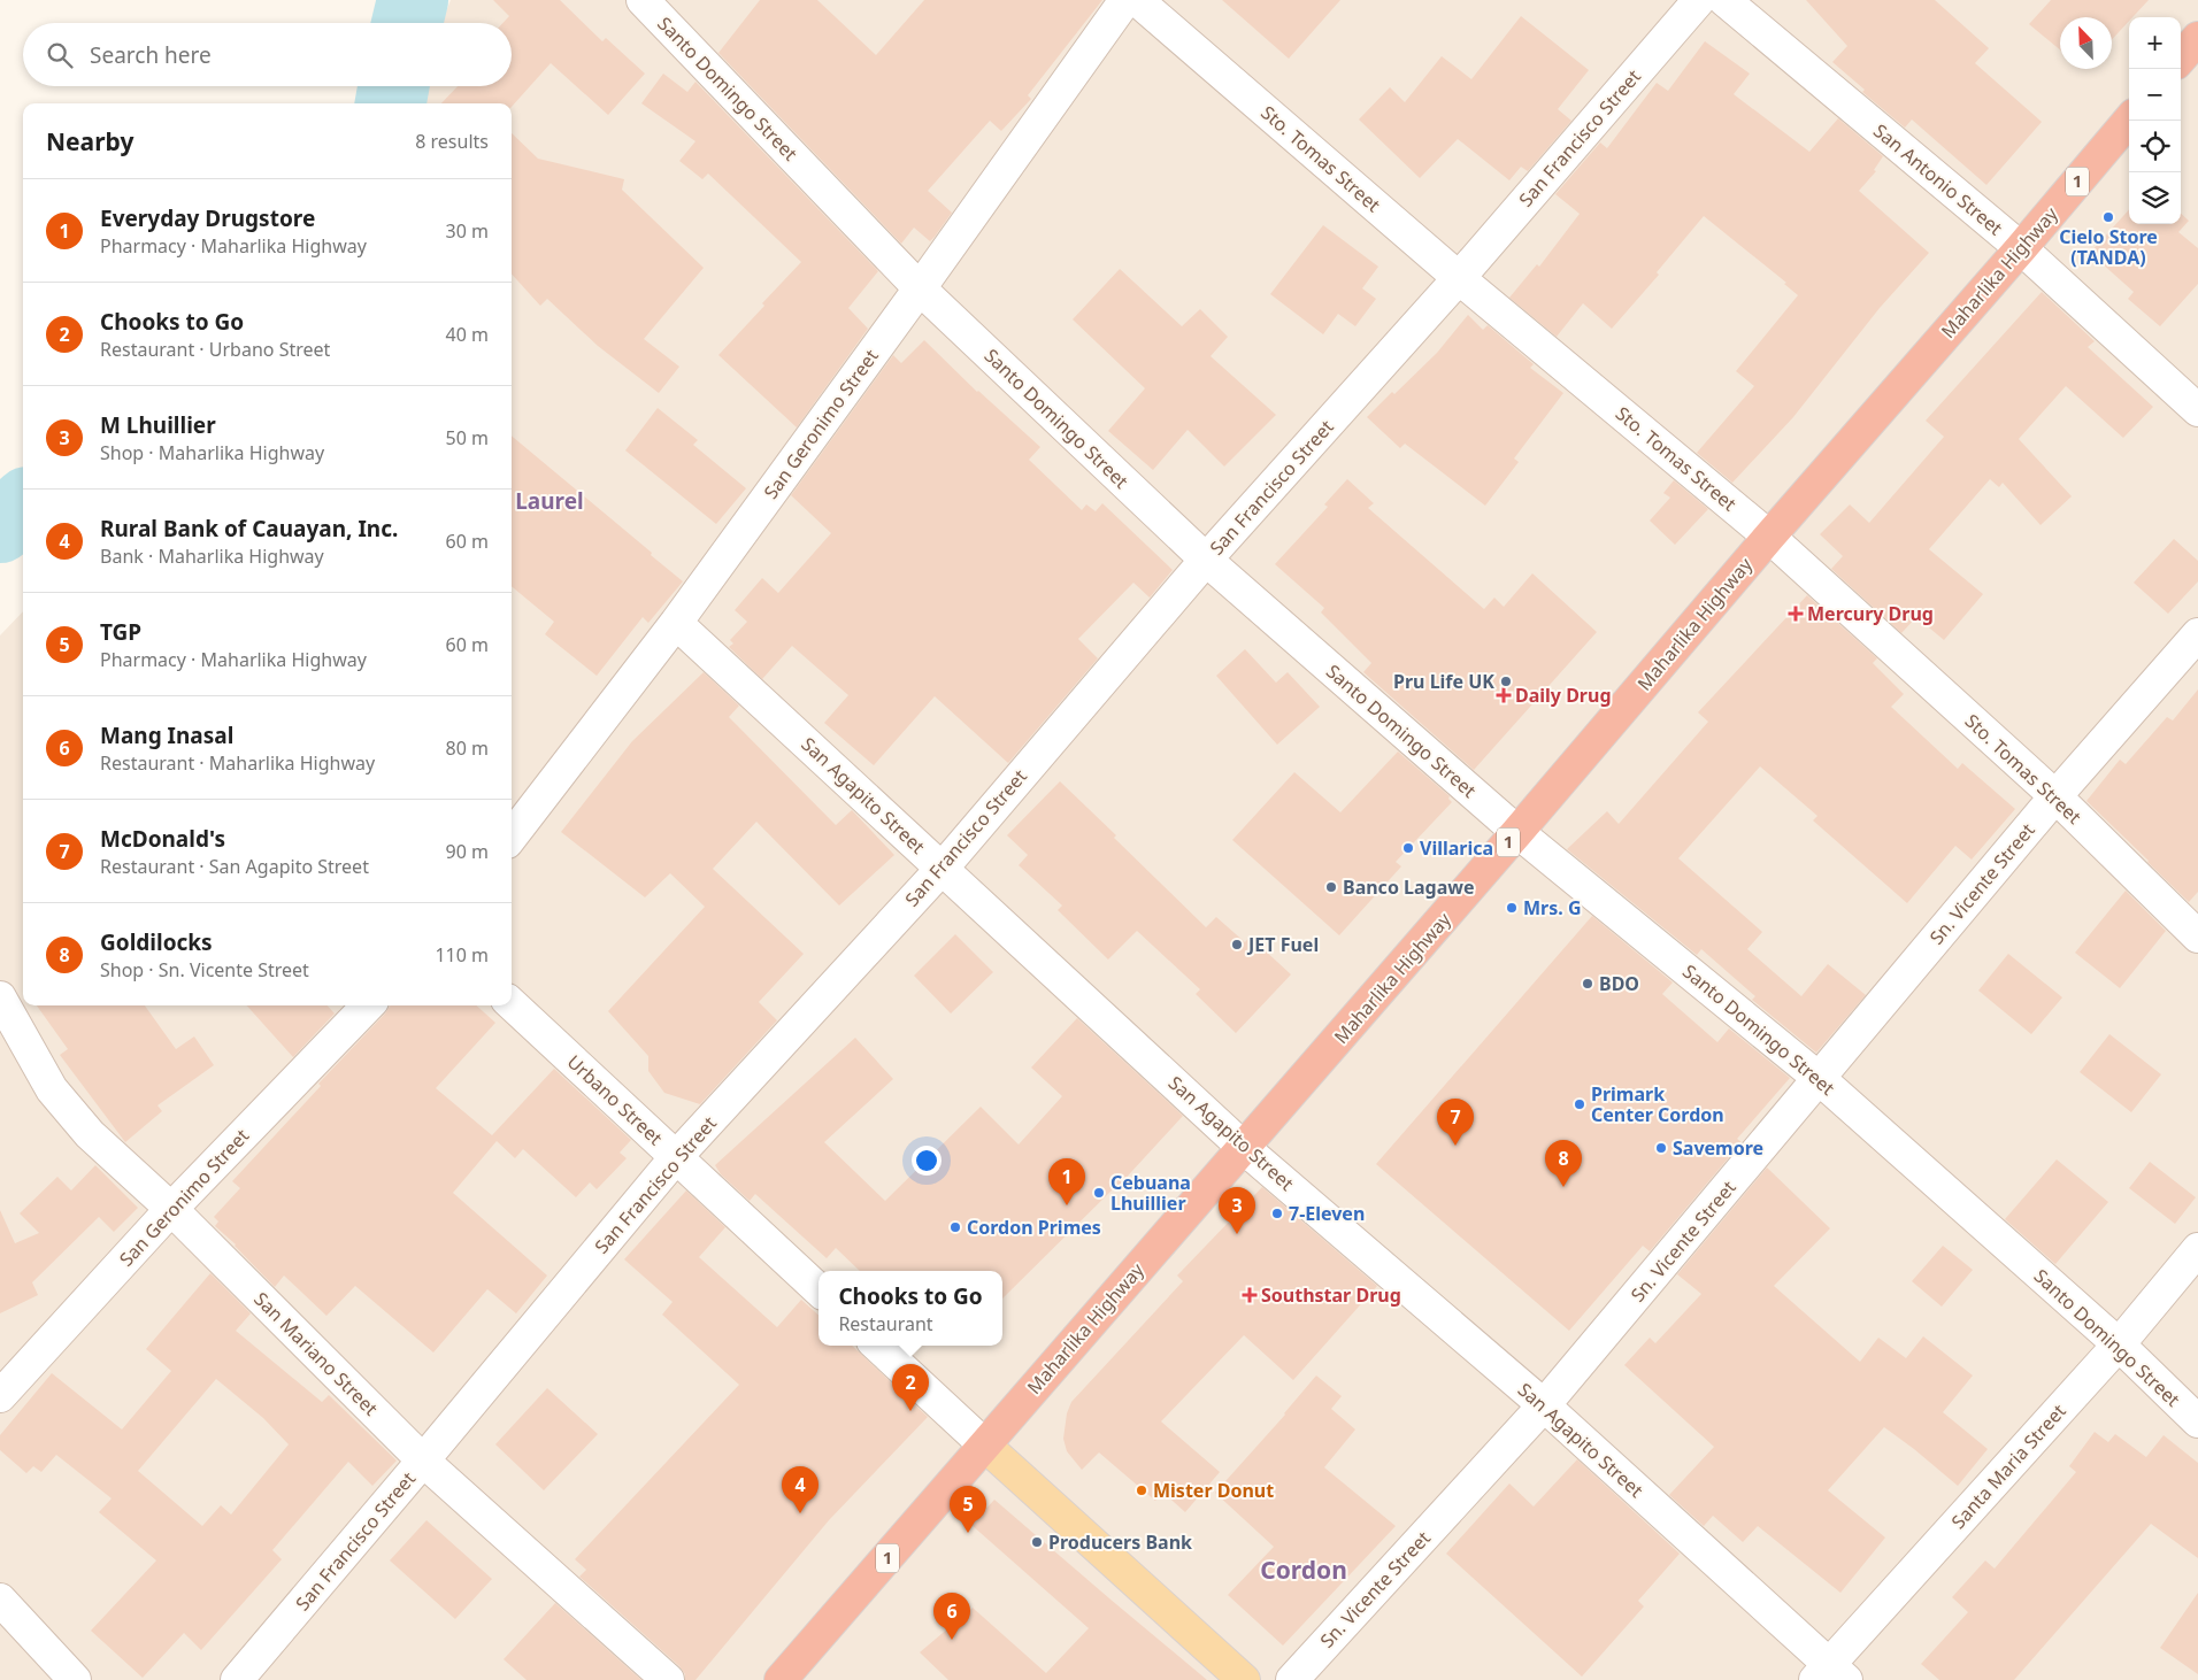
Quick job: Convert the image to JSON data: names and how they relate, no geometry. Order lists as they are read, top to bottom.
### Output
{
  "streets": {
    "highway": ["1", "Maharlika Highway"],
    "street": [
      "Santo Domingo Street",
      "San Francisco Street",
      "Sto. Tomas Street",
      "San Antonio Street",
      "San Geronimo Street",
      "San Agapito Street",
      "Sn. Vicente Street",
      "Urbano Street",
      "San Mariano Street",
      "Santa Maria Street"
    ]
  },
  "crossings": [
    ["Santo Domingo Street", "San Francisco Street"],
    ["Santo Domingo Street", "Maharlika Highway"],
    ["Santo Domingo Street", "San Geronimo Street"],
    ["Santo Domingo Street", "Sn. Vicente Street"],
    ["Santo Domingo Street", "Santa Maria Street"],
    ["San Francisco Street", "Sto. Tomas Street"],
    ["San Francisco Street", "San Agapito Street"],
    ["San Francisco Street", "Urbano Street"],
    ["San Francisco Street", "San Mariano Street"],
    ["Sto. Tomas Street", "Maharlika Highway"],
    ["Sto. Tomas Street", "Sn. Vicente Street"],
    ["San Antonio Street", "Maharlika Highway"],
    ["Maharlika Highway", "San Agapito Street"],
    ["San Geronimo Street", "San Agapito Street"],
    ["San Geronimo Street", "San Mariano Street"],
    ["San Agapito Street", "Sn. Vicente Street"],
    ["San Agapito Street", "Santa Maria Street"]
  ],
  "districts": ["Laurel", "Cordon"],
  "places": {
    "other": [
      "Cielo Store (TANDA)",
      "Pru Life UK",
      "Villarica",
      "Banco Lagawe",
      "Mrs. G",
      "JET Fuel",
      "BDO",
      "Primark Center Cordon",
      "Savemore",
      "Cebuana Lhuillier",
      "7-Eleven",
      "Cordon Primes",
      "Mister Donut",
      "Producers Bank"
    ],
    "health": ["Mercury Drug", "Daily Drug", "Southstar Drug"]
  },
  "north": "top left",
  "page": {
    "map_buttons": ["+", "−"],
    "search": "Search here",
    "heading": ["Nearby", "8 results"],
    "list": [
      {
        "mark": "1",
        "name": "Everyday Drugstore",
        "note": "Pharmacy · Maharlika Highway",
        "value": "30 m"
      },
      {
        "mark": "2",
        "name": "Chooks to Go",
        "note": "Restaurant · Urbano Street",
        "value": "40 m"
      },
      {
        "mark": "3",
        "name": "M Lhuillier",
        "note": "Shop · Maharlika Highway",
        "value": "50 m"
      },
      {
        "mark": "4",
        "name": "Rural Bank of Cauayan, Inc.",
        "note": "Bank · Maharlika Highway",
        "value": "60 m"
      },
      {
        "mark": "5",
        "name": "TGP",
        "note": "Pharmacy · Maharlika Highway",
        "value": "60 m"
      },
      {
        "mark": "6",
        "name": "Mang Inasal",
        "note": "Restaurant · Maharlika Highway",
        "value": "80 m"
      },
      {
        "mark": "7",
        "name": "McDonald's",
        "note": "Restaurant · San Agapito Street",
        "value": "90 m"
      },
      {
        "mark": "8",
        "name": "Goldilocks",
        "note": "Shop · Sn. Vicente Street",
        "value": "110 m"
      }
    ],
    "pins": [
      "7",
      "8",
      "1",
      "3",
      "2",
      "4",
      "5",
      "6"
    ],
    "popup": ["Chooks to Go", "Restaurant"]
  }
}
